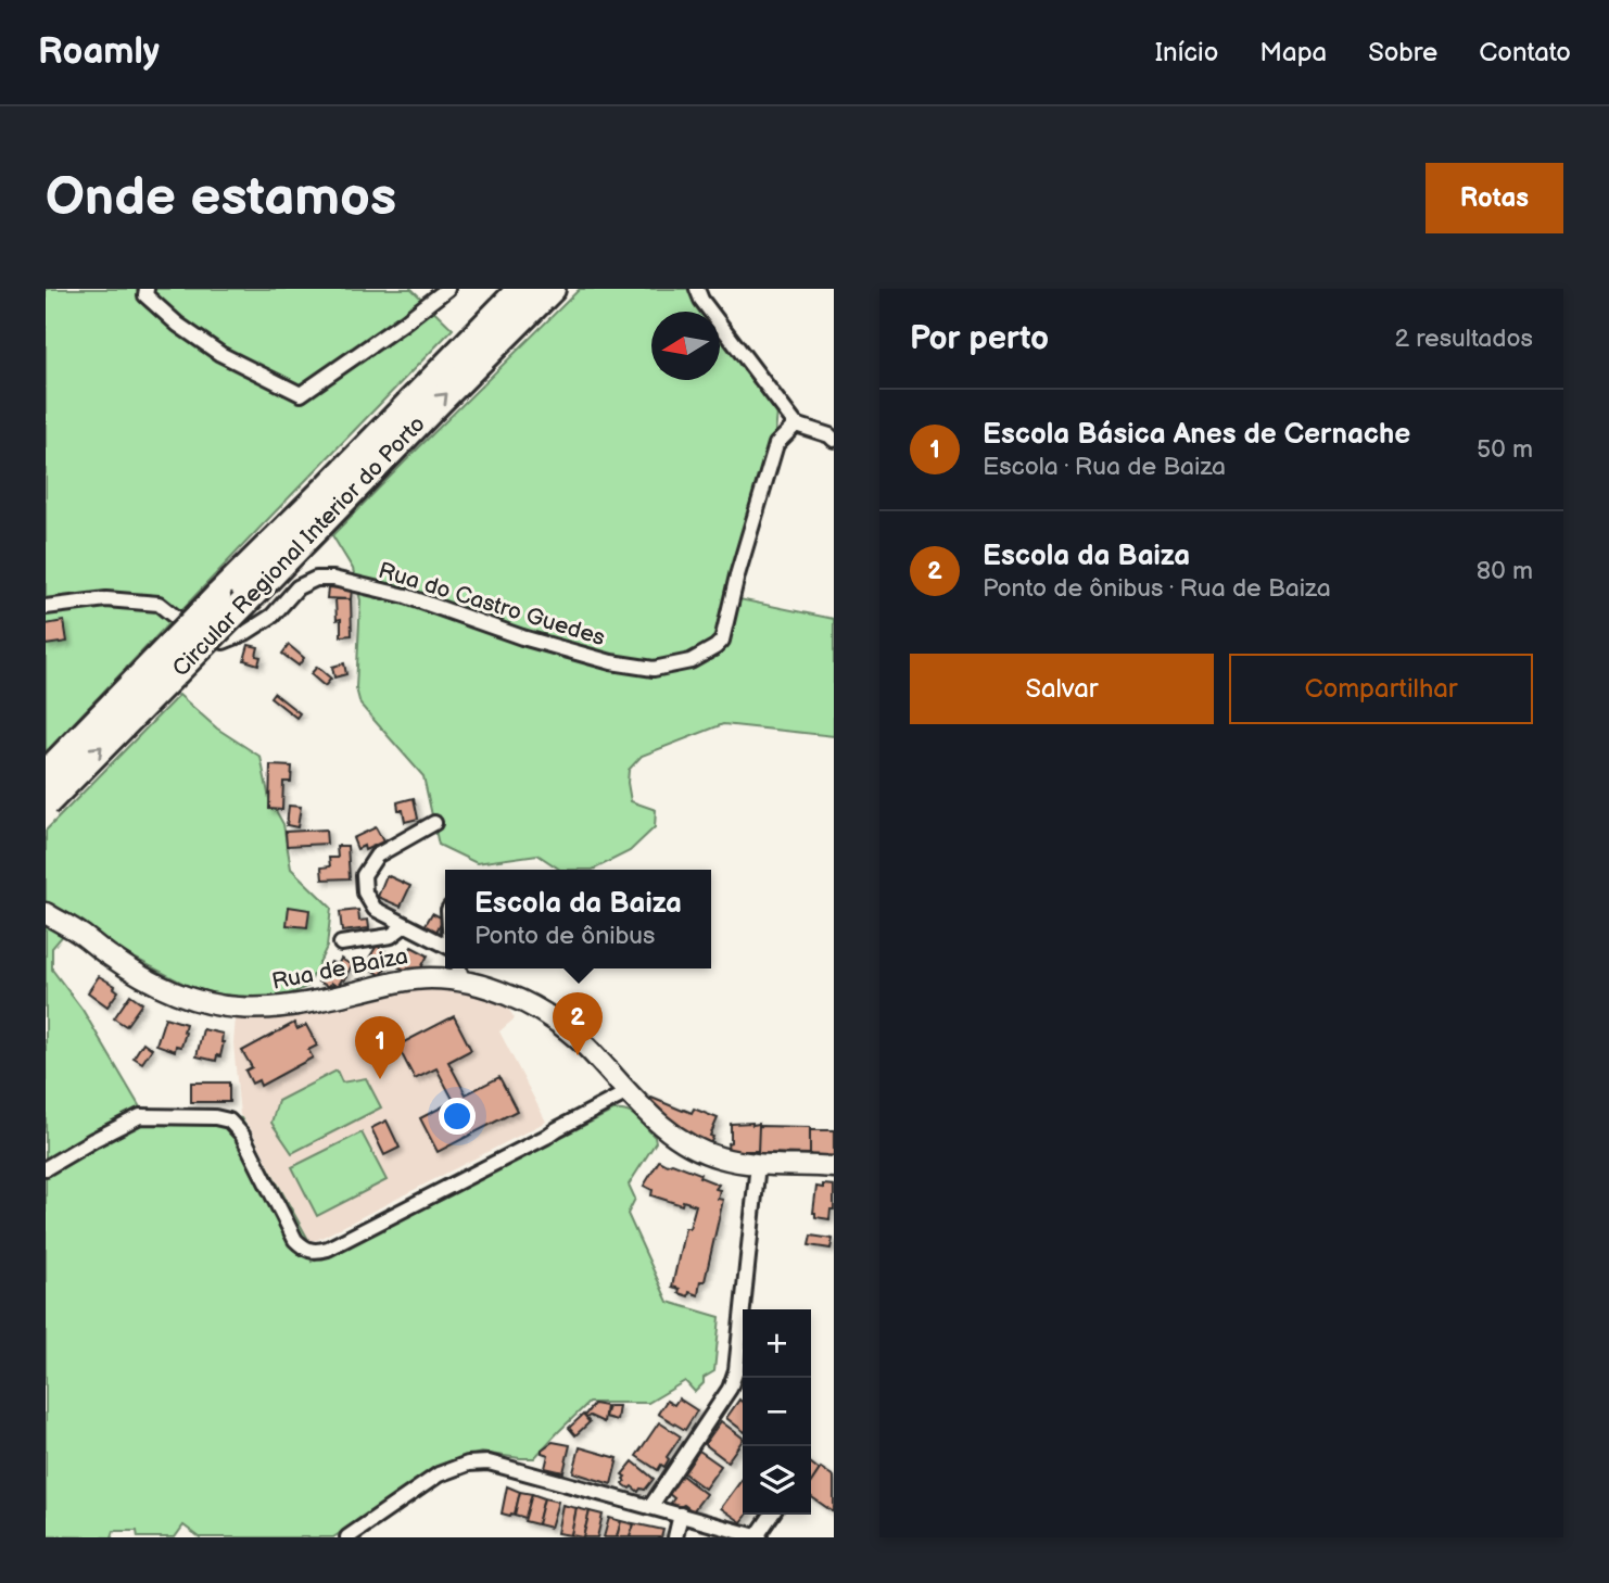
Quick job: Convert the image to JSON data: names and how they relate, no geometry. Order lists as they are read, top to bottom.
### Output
{
  "streets": {
    "highway": ["Circular Regional Interior do Porto"],
    "street": ["Rua do Castro Guedes", "Rua de Baiza"]
  },
  "north": "left",
  "page": {
    "header": "Roamly",
    "nav": [
      "Início",
      "Mapa",
      "Sobre",
      "Contato"
    ],
    "buttons": [
      "Rotas",
      ["Salvar", "Compartilhar"]
    ],
    "title": "Onde estamos",
    "heading": ["Por perto", "2 resultados"],
    "list": [
      {
        "mark": "1",
        "name": "Escola Básica Anes de Cernache",
        "note": "Escola · Rua de Baiza",
        "value": "50 m"
      },
      {
        "mark": "2",
        "name": "Escola da Baiza",
        "note": "Ponto de ônibus · Rua de Baiza",
        "value": "80 m"
      }
    ],
    "popup": ["Escola da Baiza", "Ponto de ônibus"],
    "pins": ["2", "1"],
    "map_buttons": ["+", "−"]
  }
}
